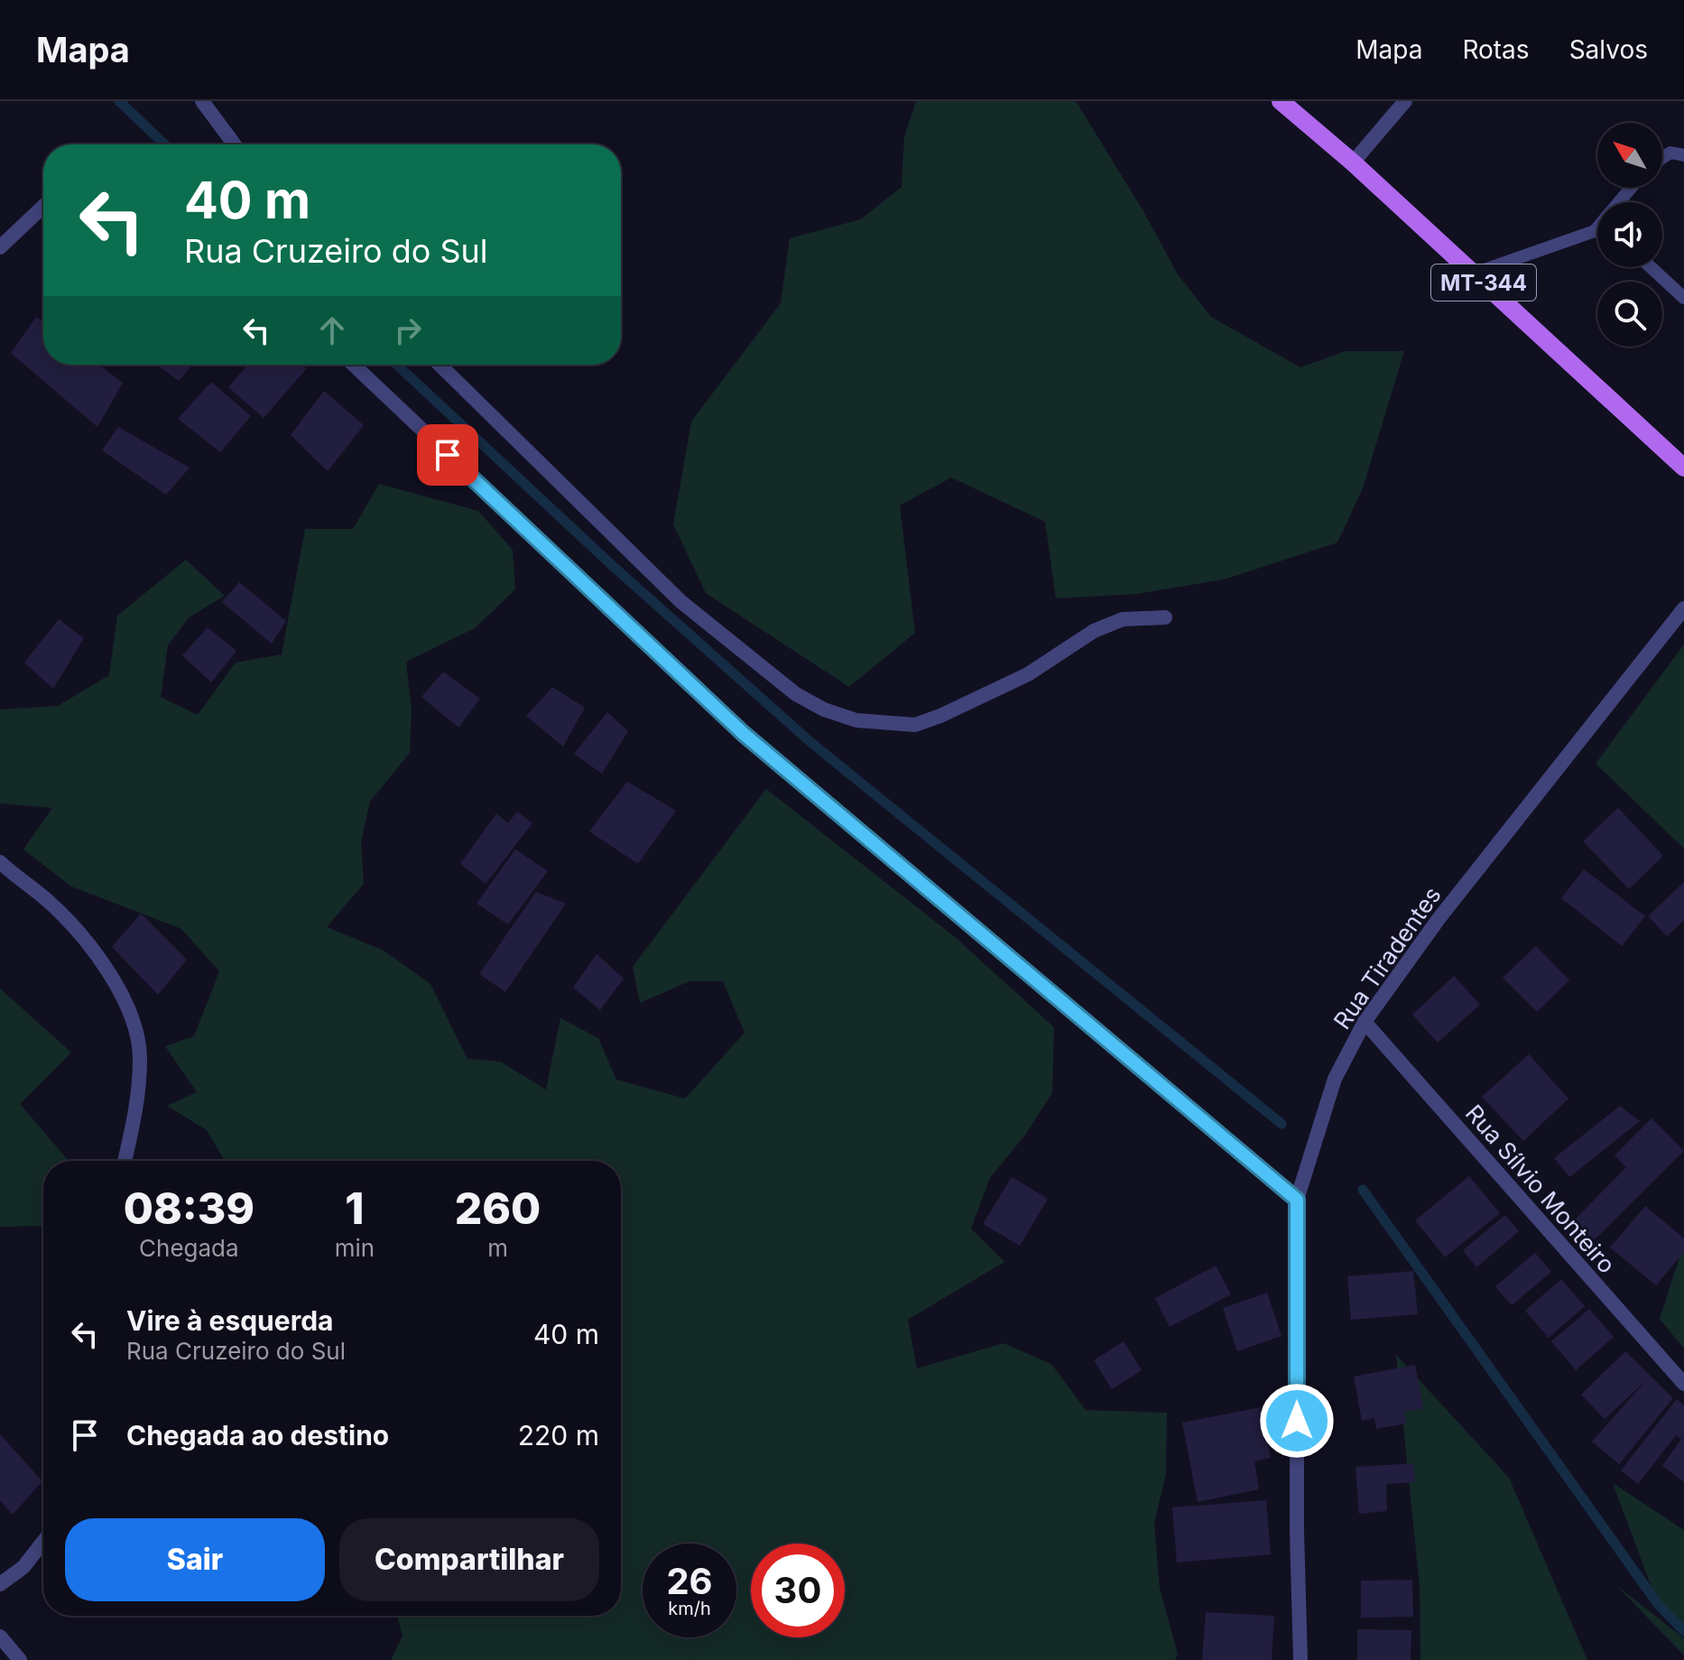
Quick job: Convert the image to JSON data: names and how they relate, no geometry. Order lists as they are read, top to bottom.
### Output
{
  "streets": {
    "main road": ["MT-344"],
    "street": ["Rua Tiradentes", "Rua Sílvio Monteiro"]
  },
  "crossings": [
    ["Rua Tiradentes", "Rua Sílvio Monteiro"]
  ],
  "north": "top left",
  "page": {
    "header": "Mapa",
    "nav": ["Mapa", "Rotas", "Salvos"],
    "turn": ["40 m", "Rua Cruzeiro do Sul"],
    "eta": [
      "08:39",
      "Chegada",
      "1",
      "min",
      "260",
      "m"
    ],
    "list": [
      {
        "name": "Vire à esquerda",
        "note": "Rua Cruzeiro do Sul",
        "value": "40 m"
      },
      {
        "name": "Chegada ao destino",
        "value": "220 m"
      }
    ],
    "buttons": ["Sair", "Compartilhar"],
    "speed": "26 km/h",
    "limit": "30"
  }
}
